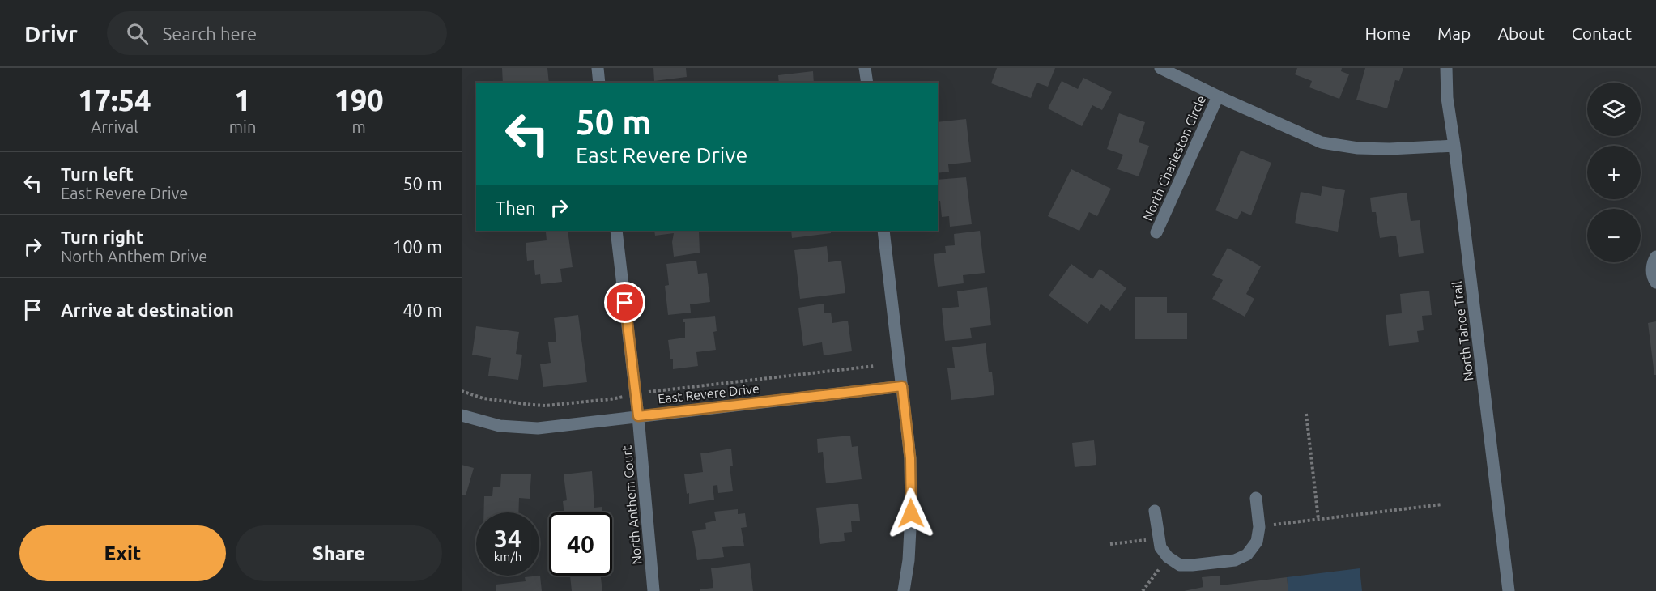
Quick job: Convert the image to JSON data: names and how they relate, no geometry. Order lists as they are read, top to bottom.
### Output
{
  "streets": {
    "street": [
      "North Charleston Circle",
      "North Tahoe Trail",
      "East Revere Drive",
      "North Anthem Court"
    ]
  },
  "crossings": [
    ["East Revere Drive", "North Anthem Court"]
  ],
  "page": {
    "header": "Drivr",
    "search": "Search here",
    "nav": [
      "Home",
      "Map",
      "About",
      "Contact"
    ],
    "eta": [
      "17:54",
      "Arrival",
      "1",
      "min",
      "190",
      "m"
    ],
    "map_buttons": ["+", "−"],
    "turn": ["50 m", "East Revere Drive"],
    "list": [
      {
        "name": "Turn left",
        "note": "East Revere Drive",
        "value": "50 m"
      },
      {
        "name": "Turn right",
        "note": "North Anthem Drive",
        "value": "100 m"
      },
      {
        "name": "Arrive at destination",
        "value": "40 m"
      }
    ],
    "then": "Then",
    "speed": "34 km/h",
    "limit": "40",
    "buttons": ["Exit", "Share"]
  }
}
